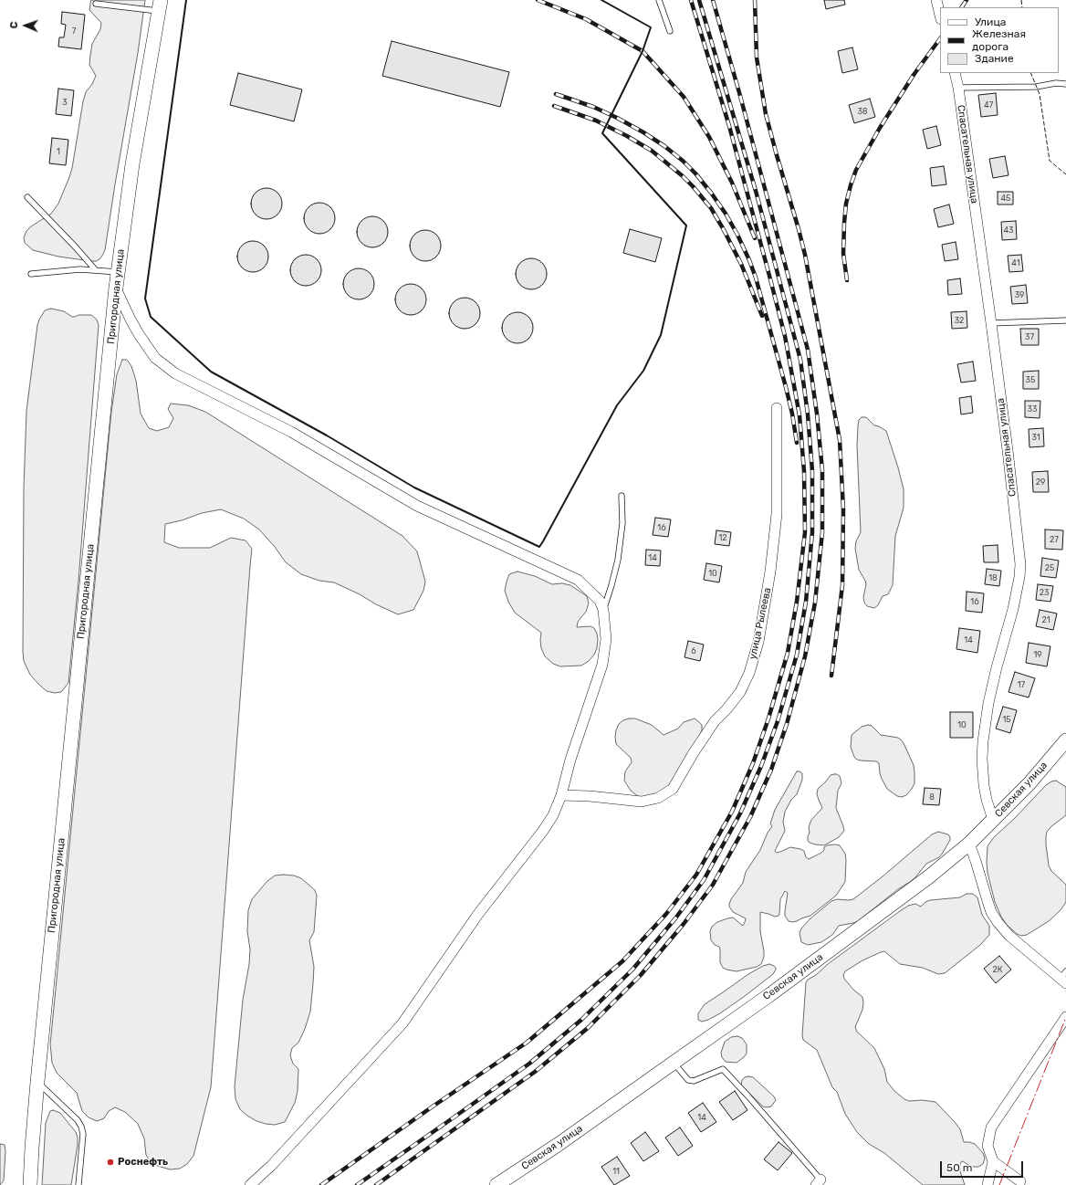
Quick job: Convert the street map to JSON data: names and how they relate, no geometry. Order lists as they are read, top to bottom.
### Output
{
  "streets": {
    "main road": ["Пригородная улица", "Севская улица"],
    "street": ["Спасательная улица", "улица Рылеева"]
  },
  "crossings": [
    ["Спасательная улица", "Севская улица"]
  ],
  "places": ["Роснефть"],
  "house_numbers": [
    "7",
    "3",
    "47",
    "38",
    "1",
    "45",
    "43",
    "41",
    "39",
    "32",
    "37",
    "35",
    "33",
    "31",
    "29",
    "16",
    "12",
    "27",
    "14",
    "25",
    "10",
    "18",
    "23",
    "16",
    "21",
    "14",
    "6",
    "19",
    "17",
    "15",
    "10",
    "8",
    "2К",
    "14",
    "11"
  ],
  "legend": ["Улица", "Железная дорога", "Здание"],
  "scale_bar": "50 m",
  "north": "left"
}
